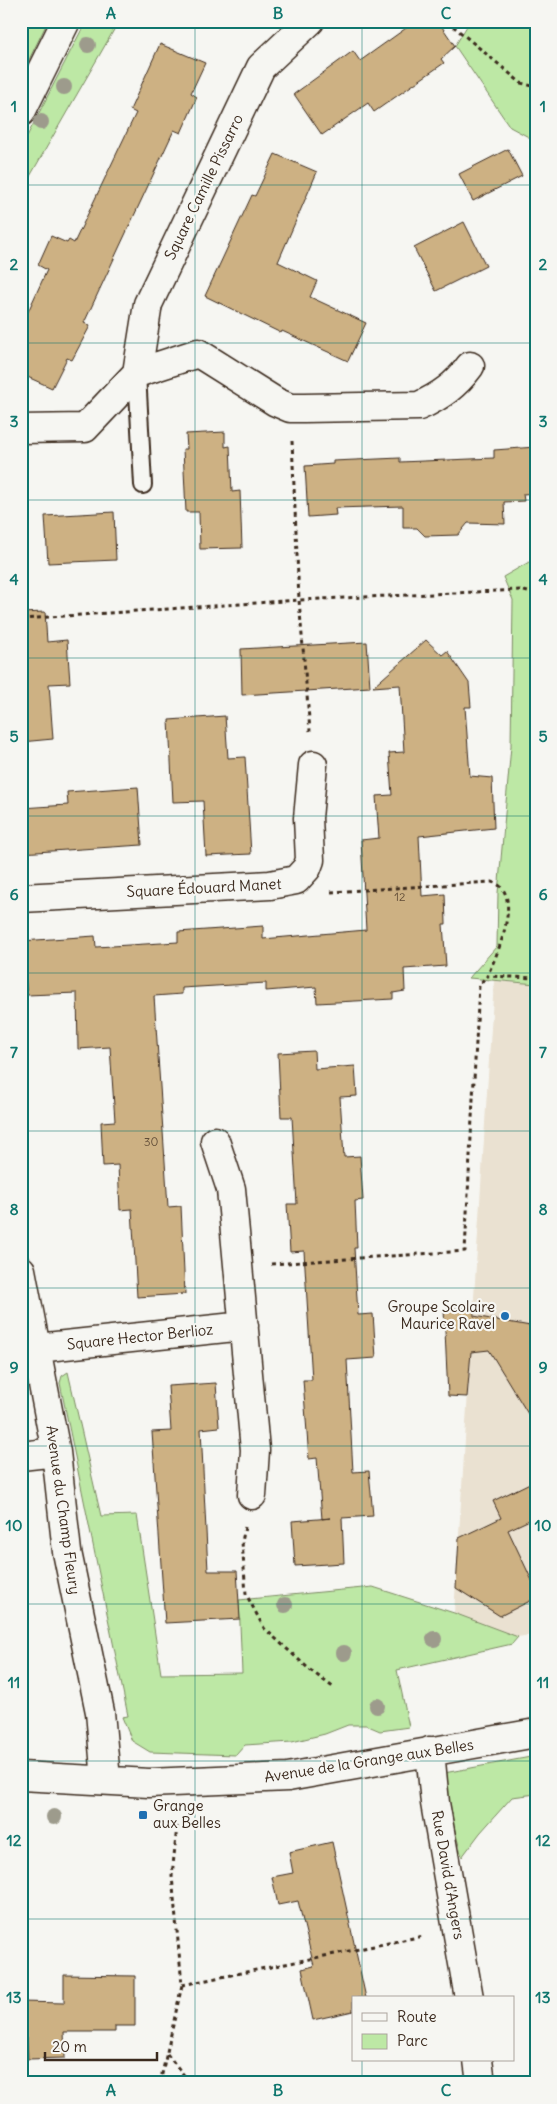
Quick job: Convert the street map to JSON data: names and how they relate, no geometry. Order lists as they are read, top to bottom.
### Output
{
  "streets": {
    "street": [
      "Square Camille Pissarro",
      "Square Édouard Manet",
      "Square Hector Berlioz",
      "Avenue du Champ Fleury",
      "Avenue de la Grange aux Belles",
      "Rue David d'Angers"
    ]
  },
  "crossings": [
    ["Square Hector Berlioz", "Avenue du Champ Fleury"],
    ["Avenue du Champ Fleury", "Avenue de la Grange aux Belles"],
    ["Avenue de la Grange aux Belles", "Rue David d'Angers"]
  ],
  "places": {
    "other": ["Groupe Scolaire Maurice Ravel"],
    "transit": ["Grange aux Belles"]
  },
  "house_numbers": ["12", "30"],
  "legend": ["Route", "Parc"],
  "scale_bar": "20 m",
  "grid": {
    "columns": ["A", "B", "C"],
    "rows": [
      "1",
      "2",
      "3",
      "4",
      "5",
      "6",
      "7",
      "8",
      "9",
      "10",
      "11",
      "12",
      "13"
    ]
  }
}
